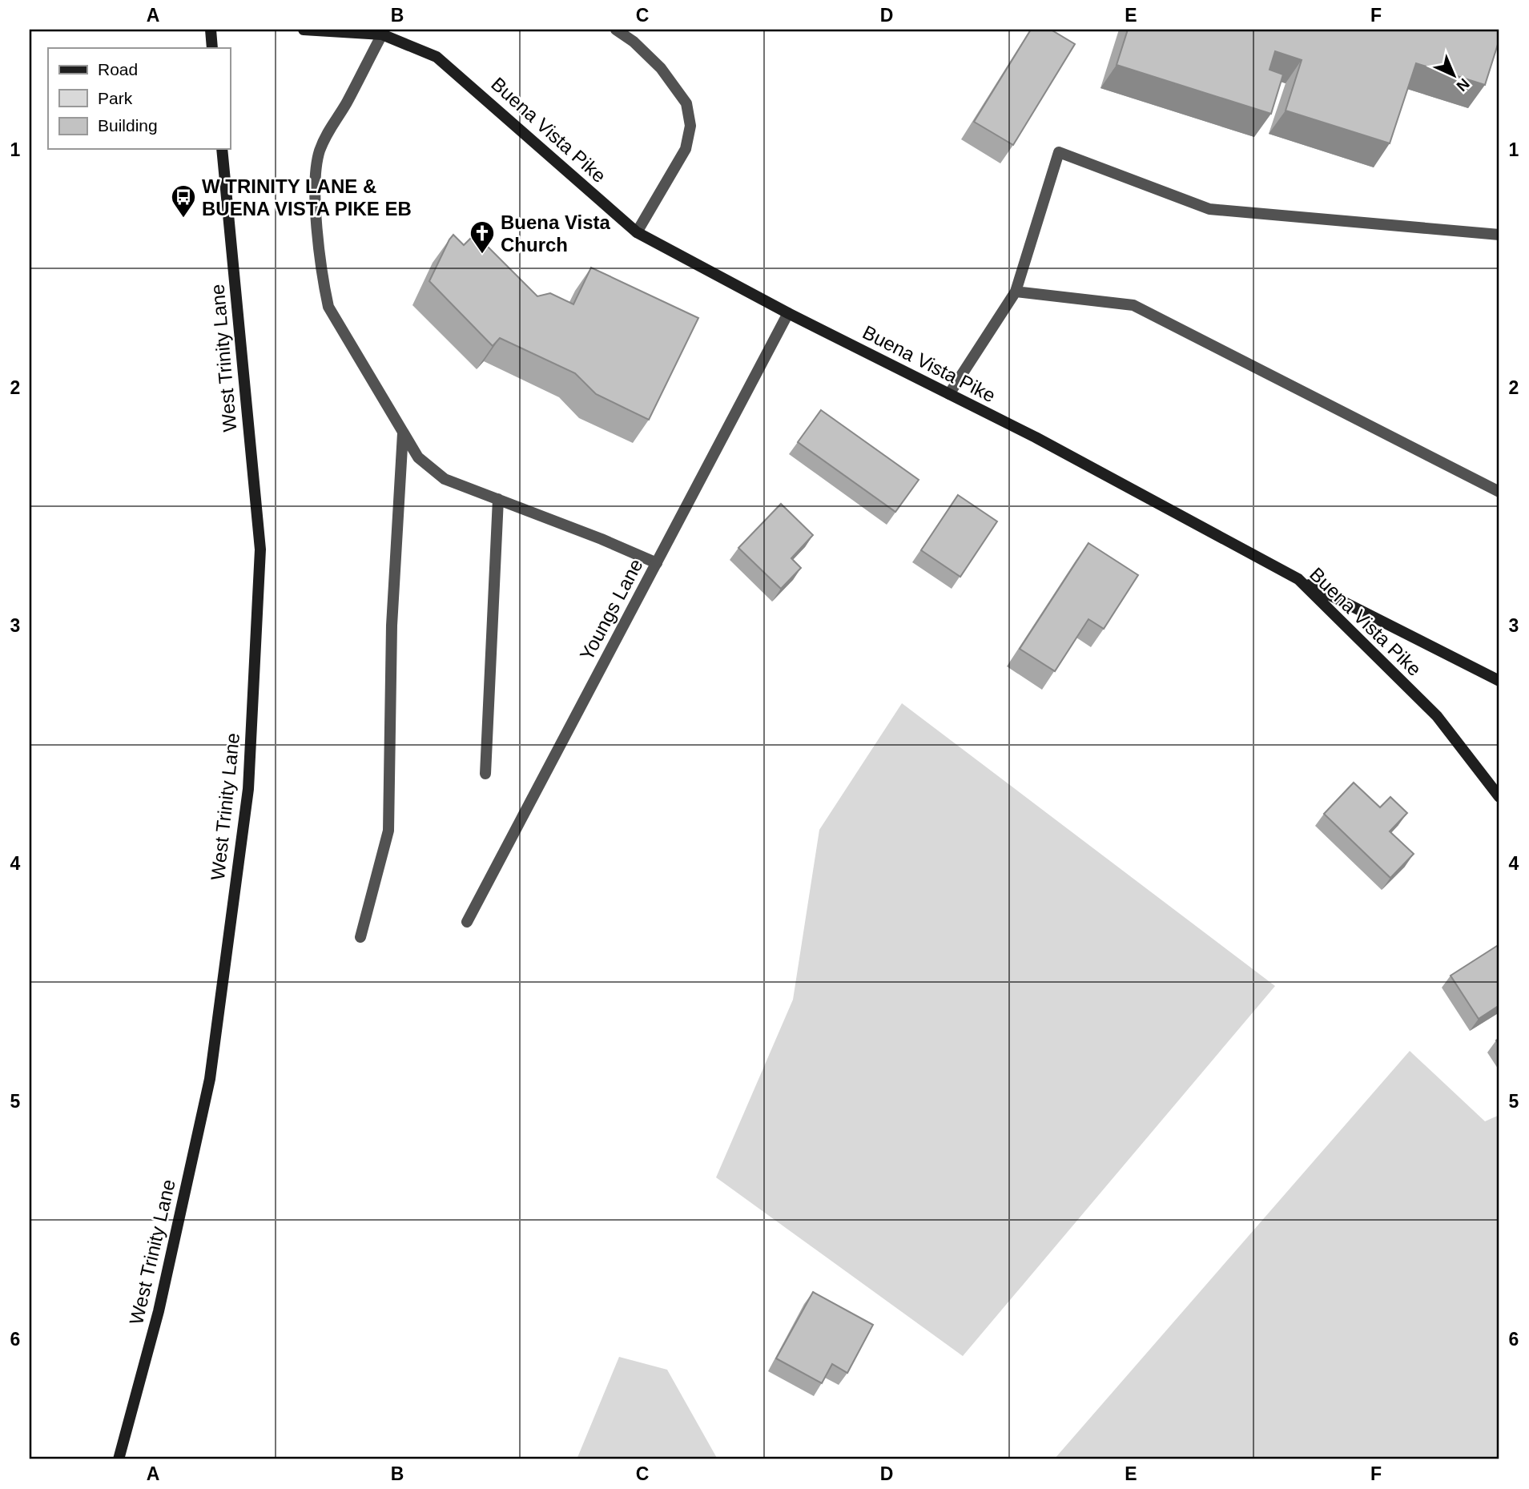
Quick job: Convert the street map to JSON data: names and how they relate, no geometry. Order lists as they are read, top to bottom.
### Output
{
  "streets": {
    "main road": ["Buena Vista Pike", "West Trinity Lane"],
    "street": ["Youngs Lane"]
  },
  "crossings": [
    ["Buena Vista Pike", "Youngs Lane"]
  ],
  "places": {
    "bus stop": ["W TRINITY LANE & BUENA VISTA PIKE EB"],
    "church": ["Buena Vista Church"]
  },
  "legend": ["Road", "Park", "Building"],
  "north": "bottom right",
  "grid": {
    "columns": [
      "A",
      "B",
      "C",
      "D",
      "E",
      "F"
    ],
    "rows": [
      "1",
      "2",
      "3",
      "4",
      "5",
      "6"
    ]
  }
}
